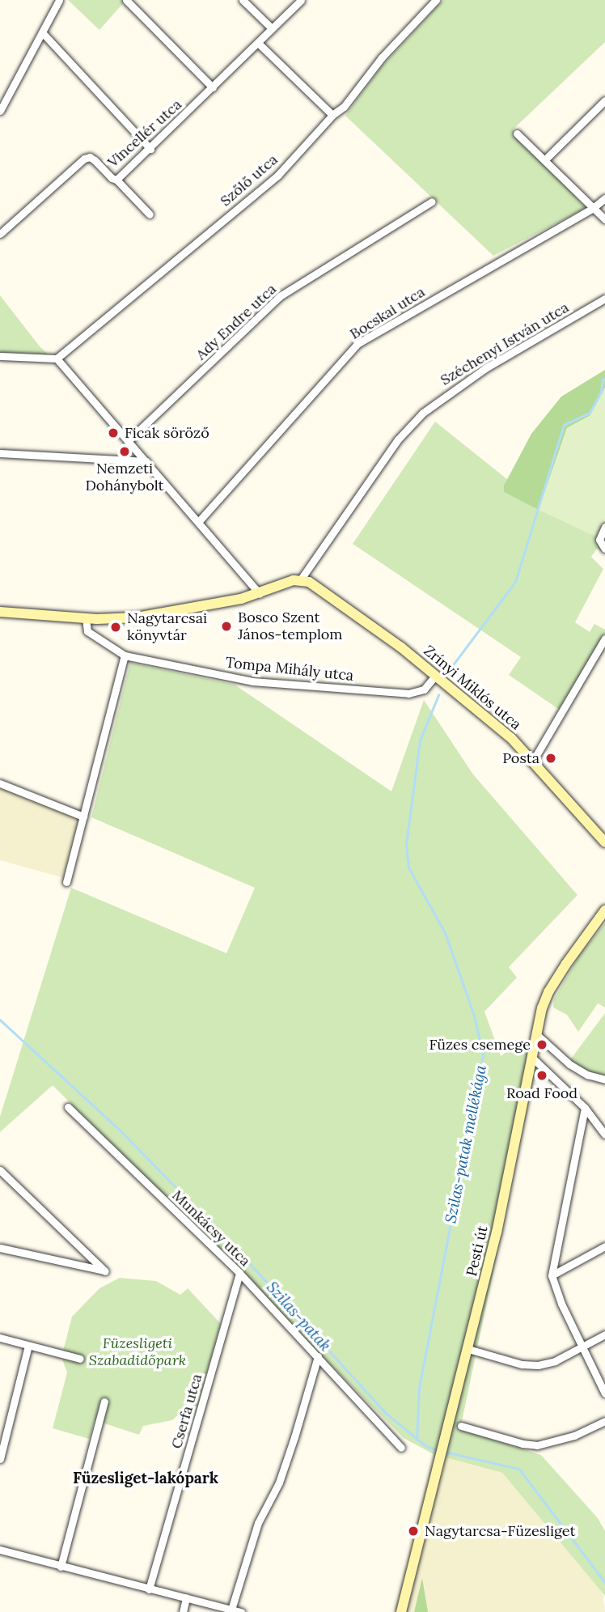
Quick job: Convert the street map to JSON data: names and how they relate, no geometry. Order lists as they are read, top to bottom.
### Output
{
  "streets": {
    "main road": ["Zrínyi Miklós utca", "Pesti út"],
    "street": [
      "Vincellér utca",
      "Szőlő utca",
      "Bocskai utca",
      "Ady Endre utca",
      "Széchenyi István utca",
      "Tompa Mihály utca",
      "Munkácsy utca",
      "Cserfa utca"
    ]
  },
  "crossings": [
    ["Széchenyi István utca", "Zrínyi Miklós utca"],
    ["Tompa Mihály utca", "Zrínyi Miklós utca"],
    ["Munkácsy utca", "Cserfa utca"]
  ],
  "districts": ["Füzesliget-lakópark"],
  "water": ["Szilas-patak mellékága", "Szilas-patak"],
  "parks": ["Füzesligeti Szabadidőpark"],
  "places": [
    "Ficak söröző",
    "Nemzeti Dohánybolt",
    "Bosco Szent János-templom",
    "Nagytarcsai könyvtár",
    "Posta",
    "Füzes csemege",
    "Road Food",
    "Nagytarcsa-Füzesliget"
  ]
}
